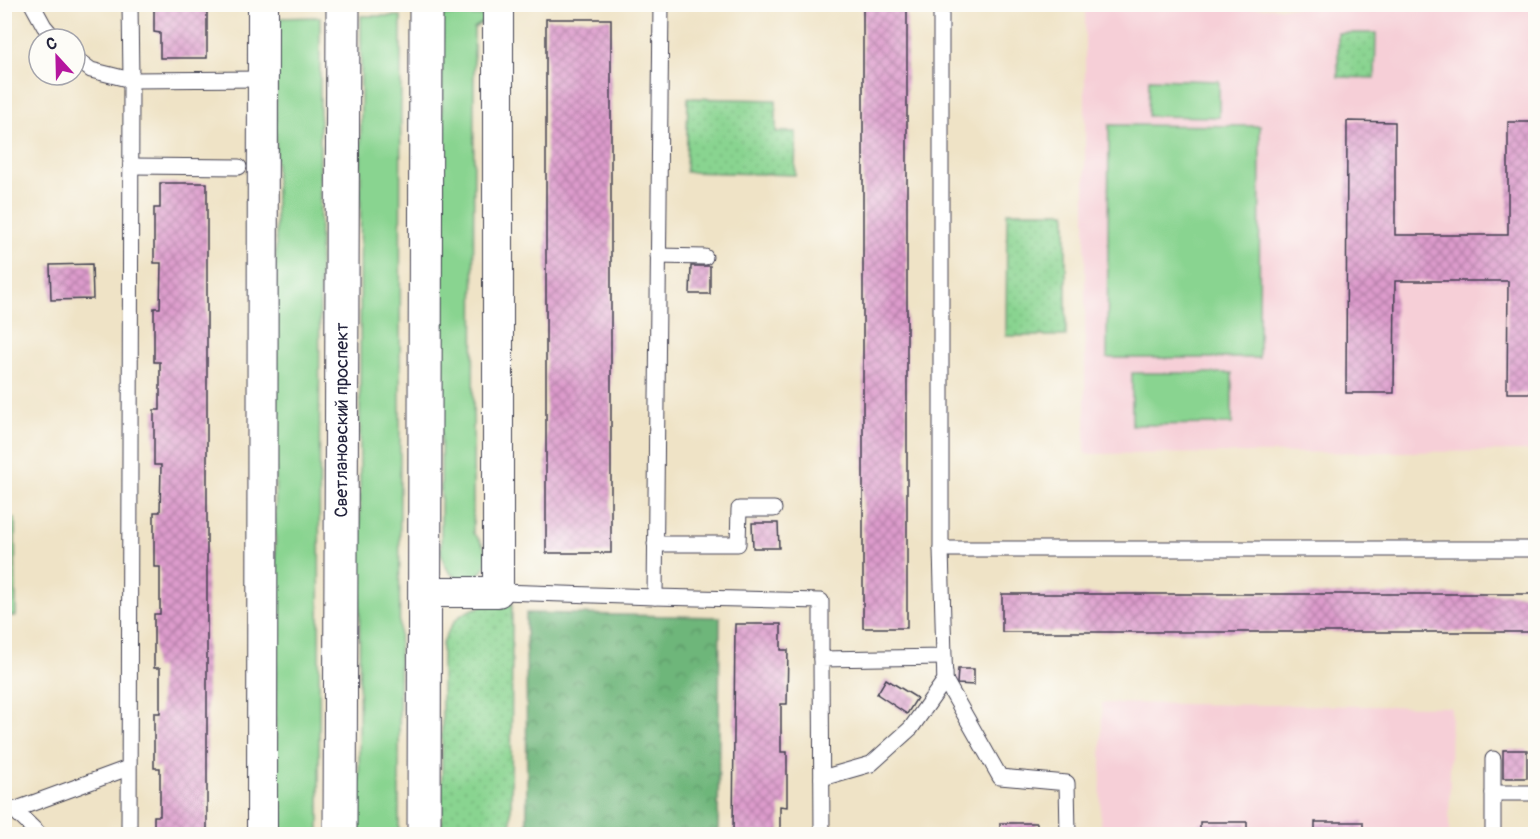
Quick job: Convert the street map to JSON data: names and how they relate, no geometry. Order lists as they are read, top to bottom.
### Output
{
  "streets": {
    "main road": ["Светлановский проспект"]
  },
  "north": "top"
}
